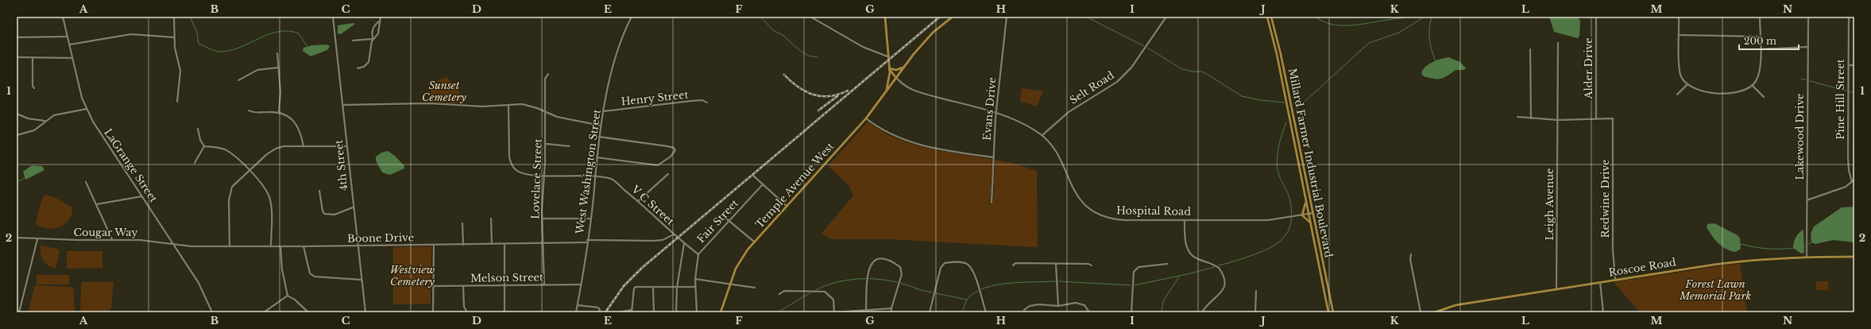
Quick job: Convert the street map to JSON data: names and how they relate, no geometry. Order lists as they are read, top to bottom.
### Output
{
  "streets": {
    "main road": ["Millard Farmer Industrial Boulevard", "Temple Avenue West", "Roscoe Road"],
    "street": [
      "Alder Drive",
      "Selt Road",
      "Henry Street",
      "Pine Hill Street",
      "Evans Drive",
      "Lakewood Drive",
      "LaGrange Street",
      "4th Street",
      "West Washington Street",
      "Lovelace Street",
      "Redwine Drive",
      "Leigh Avenue",
      "V C Street",
      "Hospital Road",
      "Fair Street",
      "Cougar Way",
      "Boone Drive",
      "Melson Street"
    ]
  },
  "crossings": [
    ["Alder Drive", "Redwine Drive"],
    ["Selt Road", "Hospital Road"],
    ["Henry Street", "West Washington Street"],
    ["Evans Drive", "Hospital Road"],
    ["Lakewood Drive", "Roscoe Road"],
    ["Millard Farmer Industrial Boulevard", "Hospital Road"],
    ["LaGrange Street", "Cougar Way"],
    ["LaGrange Street", "Boone Drive"],
    ["4th Street", "Boone Drive"],
    ["West Washington Street", "V C Street"],
    ["West Washington Street", "Boone Drive"],
    ["West Washington Street", "Melson Street"],
    ["Lovelace Street", "V C Street"],
    ["Lovelace Street", "Boone Drive"],
    ["Lovelace Street", "Melson Street"],
    ["Temple Avenue West", "Hospital Road"],
    ["Redwine Drive", "Roscoe Road"],
    ["Leigh Avenue", "Roscoe Road"],
    ["V C Street", "Fair Street"],
    ["V C Street", "Boone Drive"],
    ["Cougar Way", "Boone Drive"]
  ],
  "parks": ["Sunset Cemetery", "Westview Cemetery", "Forest Lawn Memorial Park"],
  "scale_bar": "200 m",
  "grid": {
    "columns": [
      "A",
      "B",
      "C",
      "D",
      "E",
      "F",
      "G",
      "H",
      "I",
      "J",
      "K",
      "L",
      "M",
      "N"
    ],
    "rows": ["1", "2"]
  }
}
